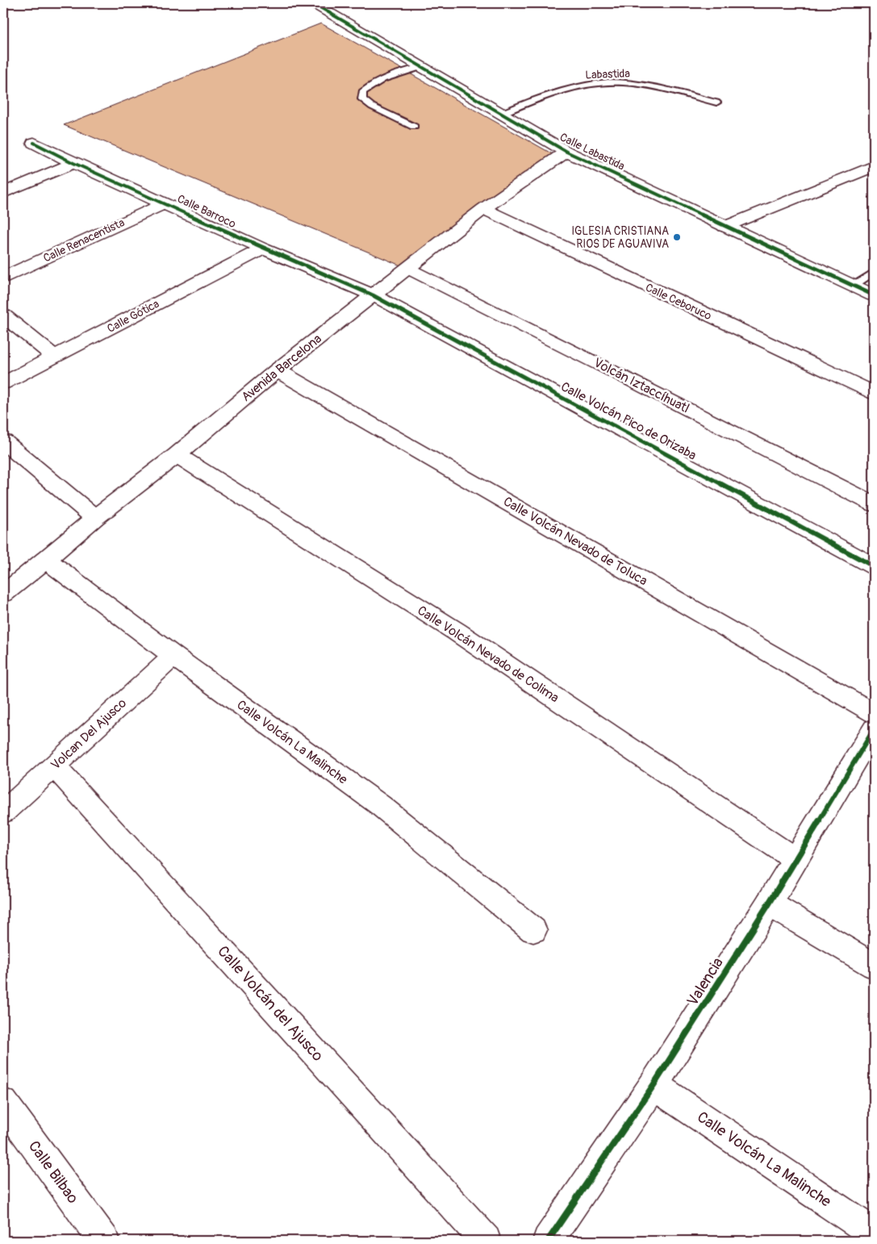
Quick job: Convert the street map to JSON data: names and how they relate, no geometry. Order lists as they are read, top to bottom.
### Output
{
  "streets": {
    "street": [
      "Calle Labastida",
      "Calle Barroco",
      "Calle Renacentista",
      "Calle Ceboruco",
      "Calle Gótica",
      "Avenida Barcelona",
      "Volcán Iztaccíhuatl",
      "Calle Volcán Pico de Orizaba",
      "Calle Volcán Nevado de Toluca",
      "Calle Volcán Nevado de Colima",
      "Volcan Del Ajusco",
      "Calle Volcán La Malinche",
      "Valencia",
      "Calle Volcán del Ajusco",
      "Calle Bilbao"
    ],
    "lane": ["Labastida"]
  },
  "crossings": [
    ["Labastida", "Calle Labastida"],
    ["Calle Labastida", "Avenida Barcelona"],
    ["Calle Barroco", "Calle Renacentista"],
    ["Calle Barroco", "Calle Gótica"],
    ["Calle Barroco", "Avenida Barcelona"],
    ["Calle Barroco", "Calle Volcán Pico de Orizaba"],
    ["Calle Ceboruco", "Avenida Barcelona"],
    ["Avenida Barcelona", "Volcán Iztaccíhuatl"],
    ["Avenida Barcelona", "Calle Volcán Pico de Orizaba"],
    ["Avenida Barcelona", "Calle Volcán Nevado de Toluca"],
    ["Avenida Barcelona", "Calle Volcán Nevado de Colima"],
    ["Avenida Barcelona", "Calle Volcán La Malinche"],
    ["Calle Volcán Nevado de Colima", "Valencia"],
    ["Volcan Del Ajusco", "Calle Volcán La Malinche"],
    ["Volcan Del Ajusco", "Calle Volcán del Ajusco"],
    ["Calle Volcán La Malinche", "Valencia"]
  ],
  "places": ["IGLESIA CRISTIANA RIOS DE AGUAVIVA"]
}
